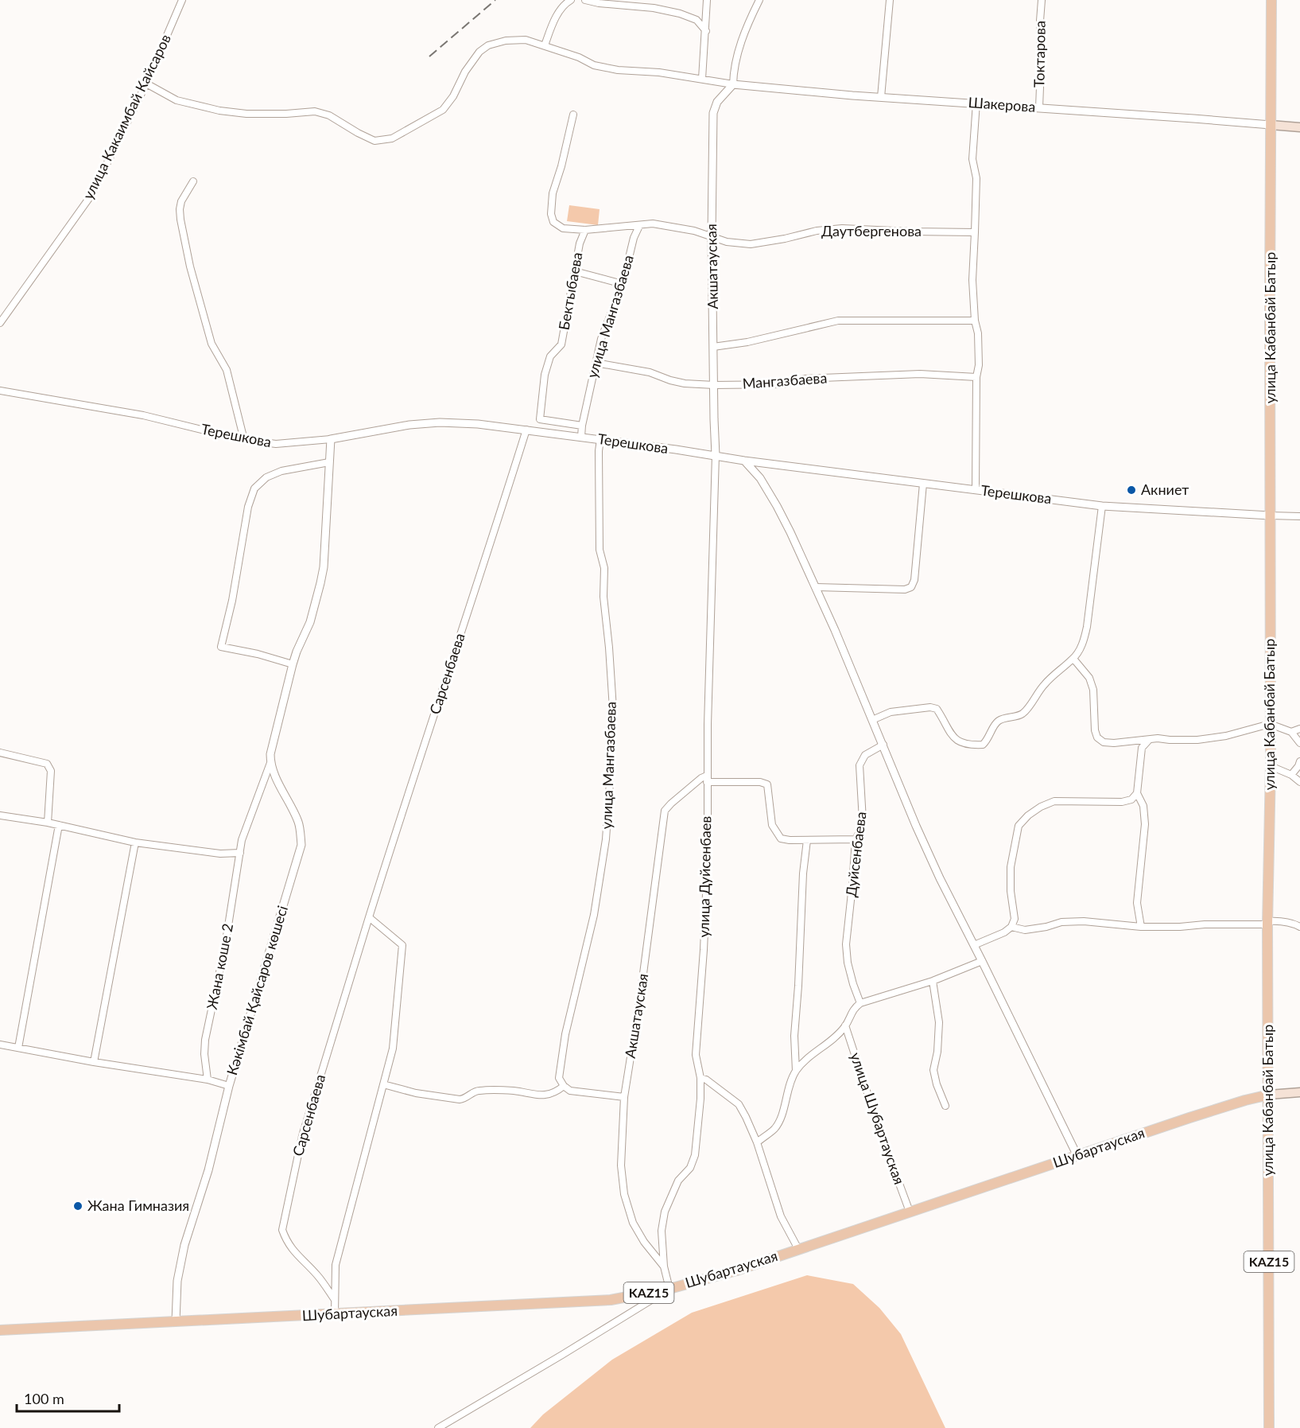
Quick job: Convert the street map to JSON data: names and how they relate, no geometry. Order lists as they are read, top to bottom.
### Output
{
  "streets": {
    "main road": ["улица Кабанбай Батыр", "Шубартауская", "KAZ15"],
    "street": [
      "Токтарова",
      "Шакерова",
      "улица Какаимбай Кайсаров",
      "Даутбергенова",
      "Акшатауская",
      "Бектыбаева",
      "улица Мангазбаева",
      "Мангазбаева",
      "Терешкова",
      "Сарсенбаева",
      "Дуйсенбаева",
      "улица Дуйсенбаев",
      "Жана коше 2",
      "Кәкімбай Қайсаров көшесі",
      "улица Шубартауская"
    ]
  },
  "crossings": [
    ["Токтарова", "Шакерова"],
    ["Шакерова", "Акшатауская"],
    ["Шакерова", "улица Кабанбай Батыр"],
    ["Даутбергенова", "Акшатауская"],
    ["Даутбергенова", "Бектыбаева"],
    ["Даутбергенова", "улица Мангазбаева"],
    ["Акшатауская", "Мангазбаева"],
    ["Акшатауская", "Терешкова"],
    ["Акшатауская", "улица Дуйсенбаев"],
    ["Бектыбаева", "улица Мангазбаева"],
    ["улица Мангазбаева", "Мангазбаева"],
    ["улица Мангазбаева", "Терешкова"],
    ["улица Кабанбай Батыр", "Терешкова"],
    ["улица Кабанбай Батыр", "Шубартауская"],
    ["Терешкова", "Сарсенбаева"],
    ["Терешкова", "улица Дуйсенбаев"],
    ["улица Дуйсенбаев", "Шубартауская"],
    ["Жана коше 2", "Кәкімбай Қайсаров көшесі"],
    ["Кәкімбай Қайсаров көшесі", "Шубартауская"],
    ["улица Шубартауская", "Шубартауская"]
  ],
  "places": ["Акниет", "Жана Гимназия"],
  "scale_bar": "100 m"
}
